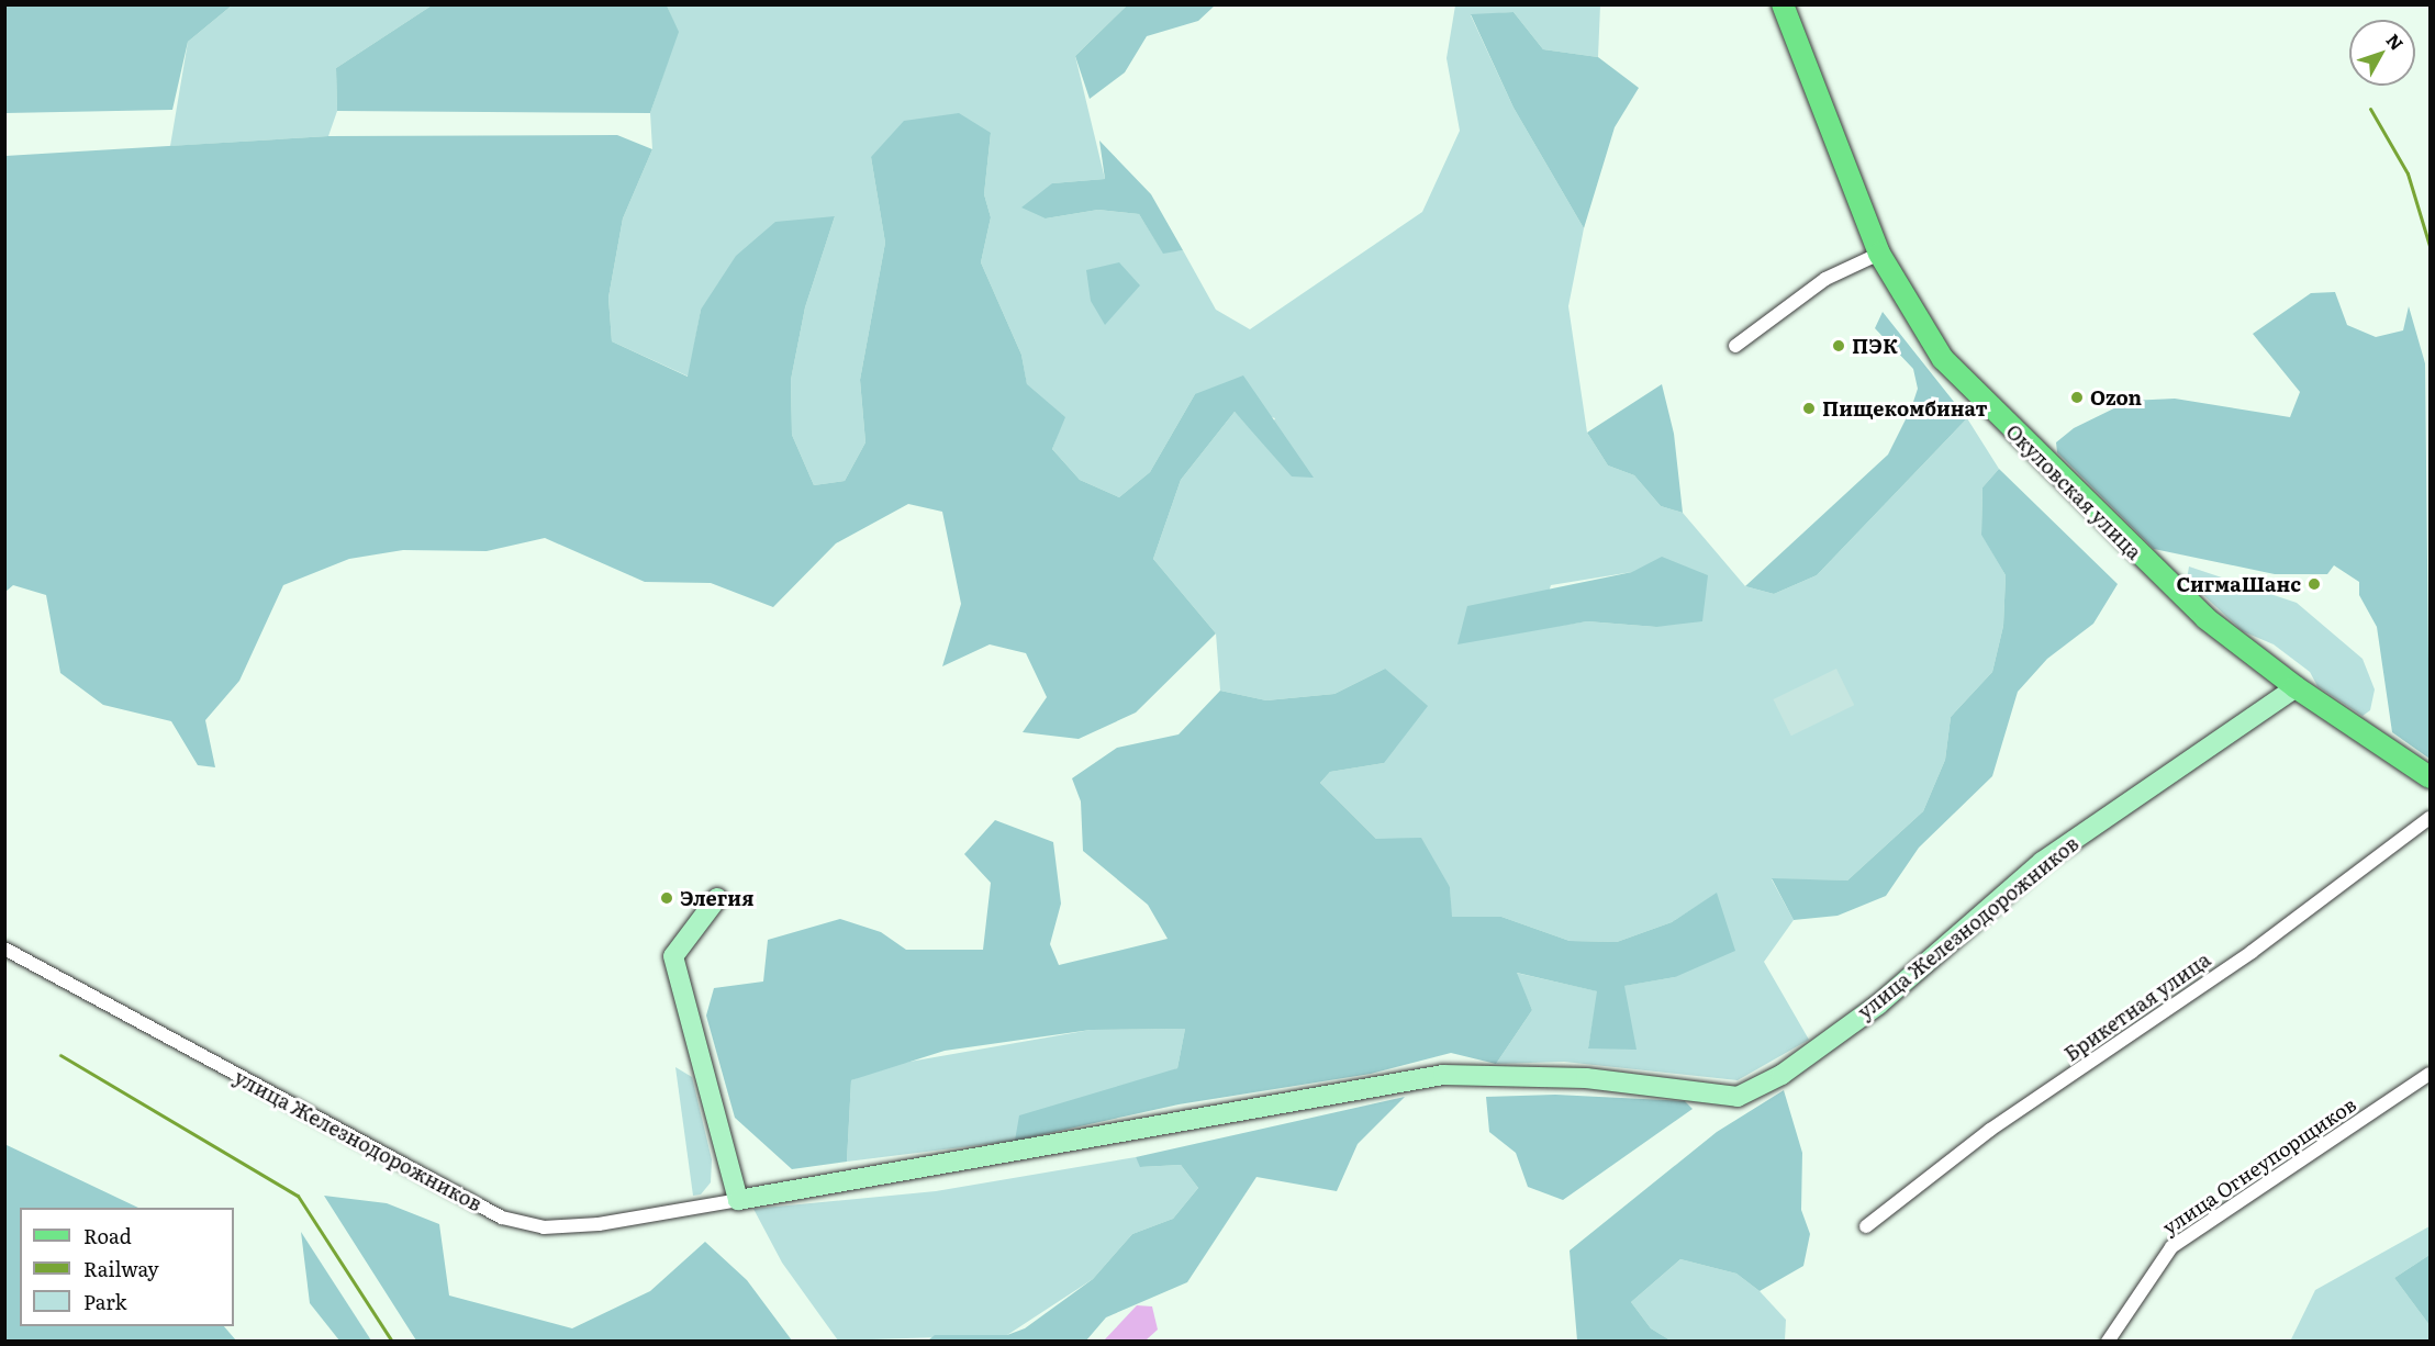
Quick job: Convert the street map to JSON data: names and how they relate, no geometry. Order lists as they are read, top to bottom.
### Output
{
  "streets": {
    "main road": ["Окуловская улица"],
    "street": ["улица Железнодорожников", "Брикетная улица", "улица Огнеупорщиков"]
  },
  "crossings": [
    ["Окуловская улица", "улица Железнодорожников"]
  ],
  "places": [
    "ПЭК",
    "Ozon",
    "Пищекомбинат",
    "СигмаШанс",
    "Элегия"
  ],
  "legend": ["Road", "Railway", "Park"],
  "north": "top right"
}
